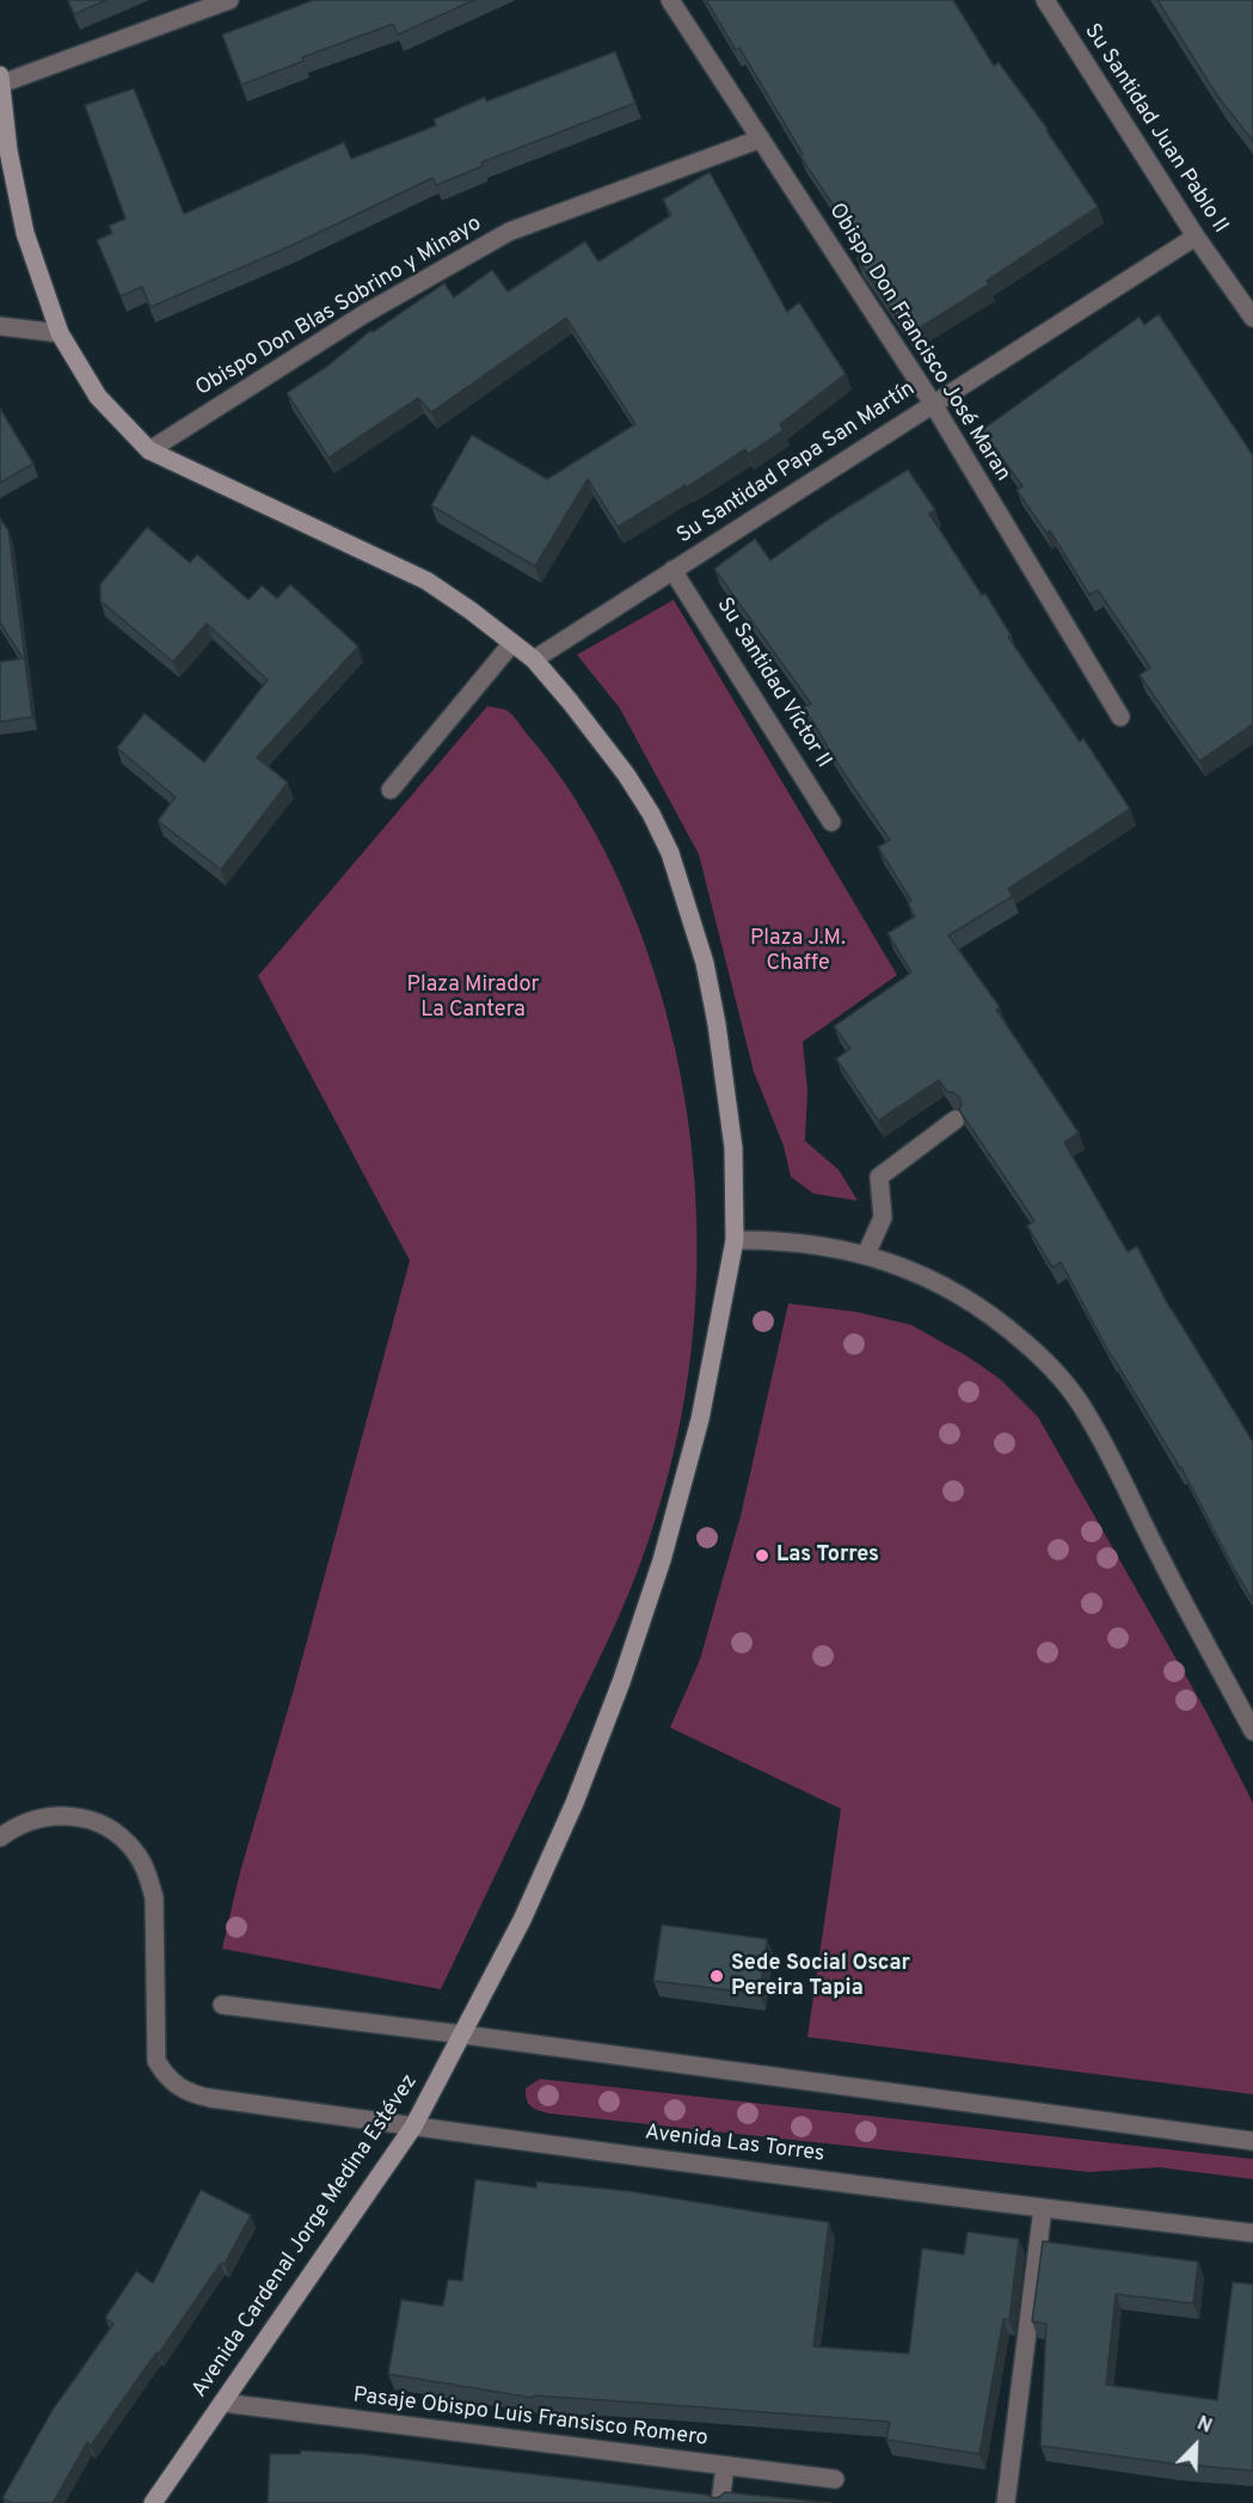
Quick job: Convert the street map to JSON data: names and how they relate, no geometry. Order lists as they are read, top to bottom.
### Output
{
  "streets": {
    "street": [
      "Su Santidad Juan Pablo II",
      "Obispo Don Blas Sobrino y Minayo",
      "Obispo Don Francisco José Maran",
      "Su Santidad Papa San Martín",
      "Su Santidad Víctor II",
      "Avenida Las Torres",
      "Avenida Cardenal Jorge Medina Estévez",
      "Pasaje Obispo Luis Fransisco Romero"
    ]
  },
  "crossings": [
    ["Su Santidad Juan Pablo II", "Su Santidad Papa San Martín"],
    ["Obispo Don Blas Sobrino y Minayo", "Obispo Don Francisco José Maran"],
    ["Obispo Don Blas Sobrino y Minayo", "Avenida Cardenal Jorge Medina Estévez"],
    ["Obispo Don Francisco José Maran", "Su Santidad Papa San Martín"],
    ["Su Santidad Papa San Martín", "Su Santidad Víctor II"],
    ["Su Santidad Papa San Martín", "Avenida Cardenal Jorge Medina Estévez"],
    ["Avenida Las Torres", "Avenida Cardenal Jorge Medina Estévez"],
    ["Avenida Cardenal Jorge Medina Estévez", "Pasaje Obispo Luis Fransisco Romero"]
  ],
  "parks": ["Plaza J.M. Chaffe", "Plaza Mirador La Cantera"],
  "places": ["Las Torres", "Sede Social Oscar Pereira Tapia"],
  "north": "top right"
}
